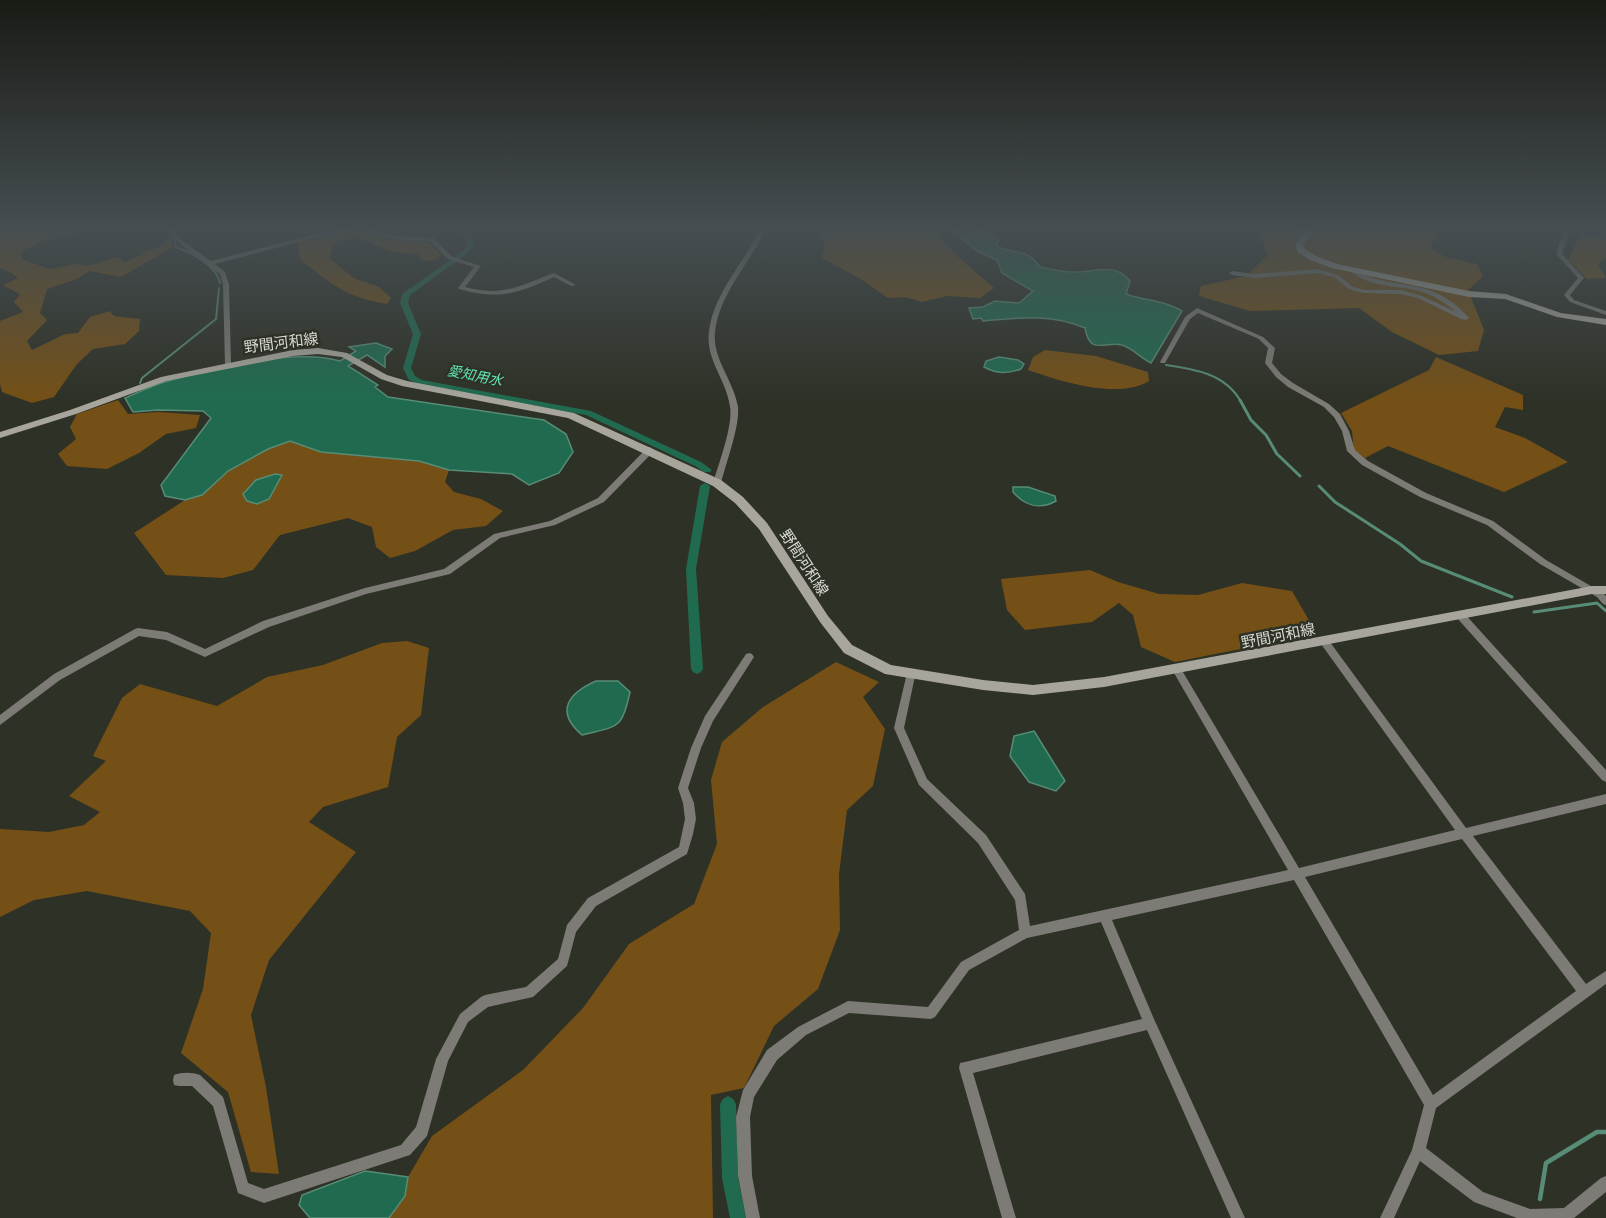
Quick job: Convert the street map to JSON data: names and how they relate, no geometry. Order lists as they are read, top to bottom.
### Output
{
  "streets": {
    "main road": ["野間河和線"]
  },
  "water": ["愛知用水"]
}
